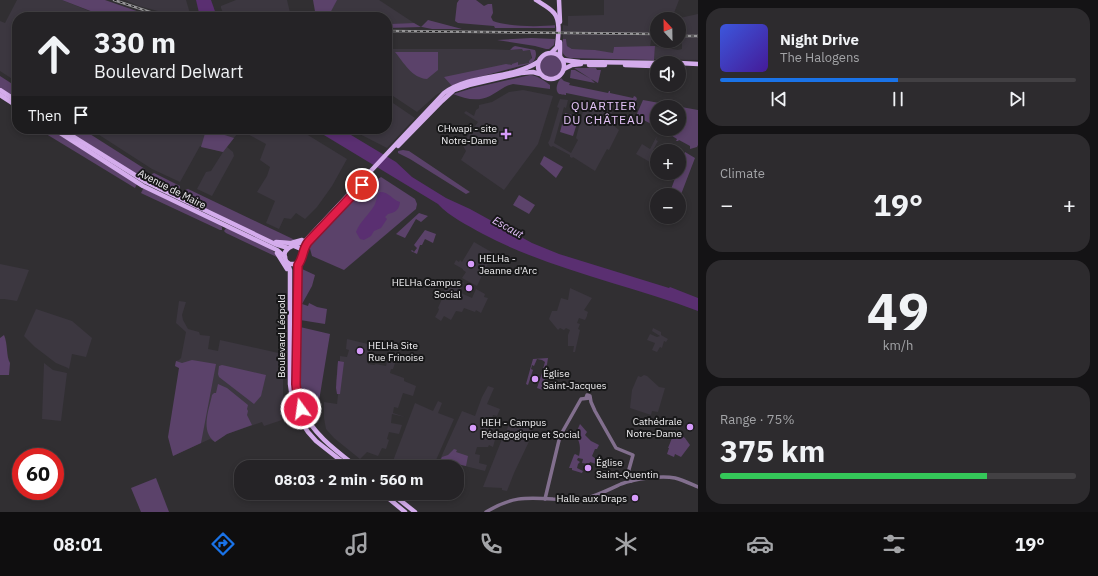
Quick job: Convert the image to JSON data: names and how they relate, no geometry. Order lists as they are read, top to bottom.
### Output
{
  "streets": {
    "main road": ["Avenue de Maire", "Boulevard Léopold"]
  },
  "districts": ["QUARTIER DU CHÂTEAU"],
  "water": ["Escaut"],
  "places": {
    "health": ["CHwapi - site Notre-Dame"],
    "other": [
      "HELHa - Jeanne d'Arc",
      "HELHa Campus Social",
      "HELHa Site Rue Frinoise",
      "Église Saint-Jacques",
      "Cathédrale Notre-Dame",
      "HEH - Campus Pédagogique et Social",
      "Église Saint-Quentin",
      "Halle aux Draps"
    ]
  },
  "north": "top",
  "page": {
    "map_buttons": ["+", "−"],
    "turn": ["330 m", "Boulevard Delwart"],
    "song": ["Night Drive", "The Halogens"],
    "then": "Then",
    "tile": [
      "Climate",
      ["49", "km/h"],
      ["Range · 75%", "375 km"]
    ],
    "heat": ["−", "19°", "+"],
    "limit": "60",
    "trip": "08:03 · 2 min · 560 m",
    "tabs": ["08:01", "19°"]
  }
}
